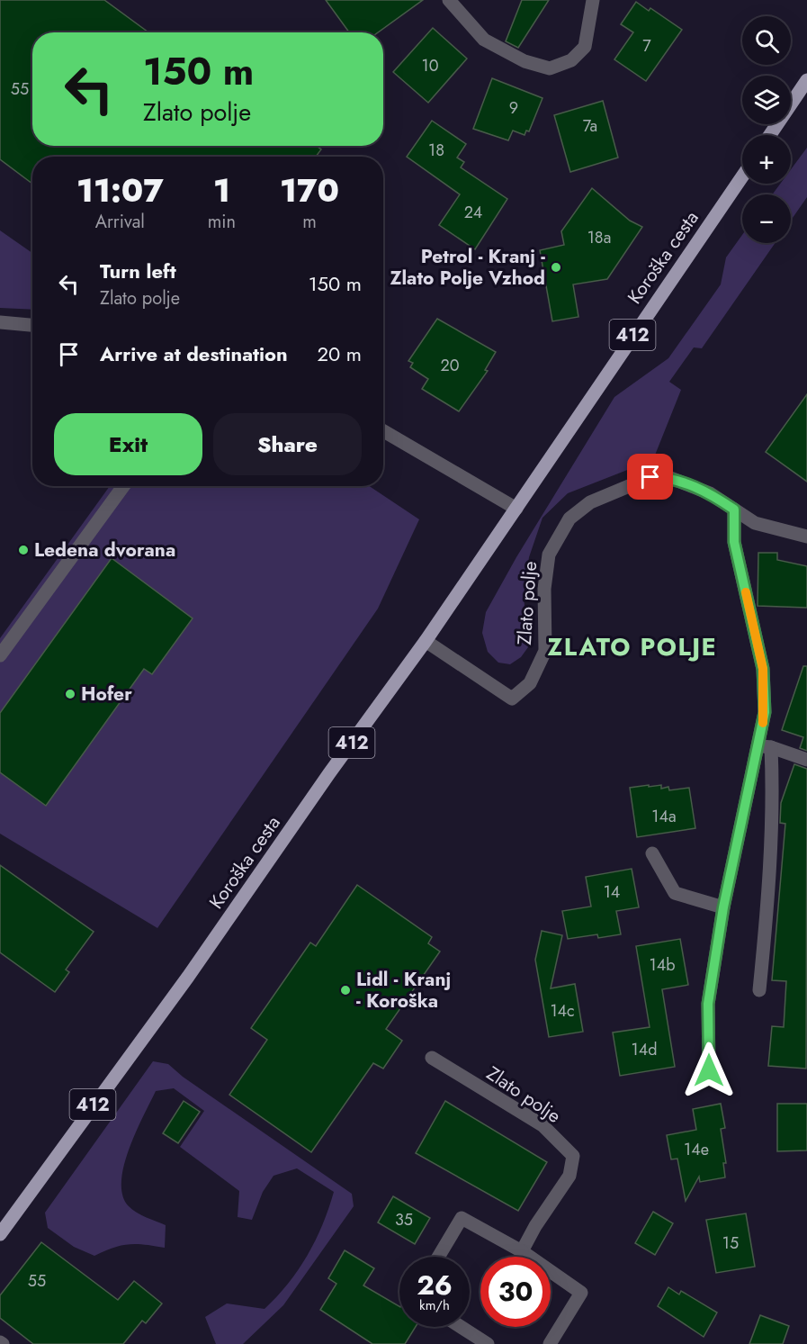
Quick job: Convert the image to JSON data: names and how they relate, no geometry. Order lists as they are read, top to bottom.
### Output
{
  "streets": {
    "main road": ["Koroška cesta", "412"],
    "street": ["Zlato polje"]
  },
  "crossings": [
    ["Koroška cesta", "Zlato polje"]
  ],
  "districts": ["ZLATO POLJE"],
  "places": [
    "Petrol - Kranj - Zlato Polje Vzhod",
    "Ledena dvorana",
    "Hofer",
    "Lidl - Kranj - Koroška"
  ],
  "house_numbers": [
    "7",
    "10",
    "55",
    "9",
    "7a",
    "18",
    "24",
    "18a",
    "20",
    "14a",
    "14",
    "14b",
    "14c",
    "14d",
    "14e",
    "35",
    "15",
    "55"
  ],
  "page": {
    "map_buttons": ["+", "−"],
    "turn": ["150 m", "Zlato polje"],
    "eta": [
      "11:07",
      "Arrival",
      "1",
      "min",
      "170",
      "m"
    ],
    "list": [
      {
        "name": "Turn left",
        "note": "Zlato polje",
        "value": "150 m"
      },
      {
        "name": "Arrive at destination",
        "value": "20 m"
      }
    ],
    "buttons": ["Exit", "Share"],
    "speed": "26 km/h",
    "limit": "30"
  }
}
